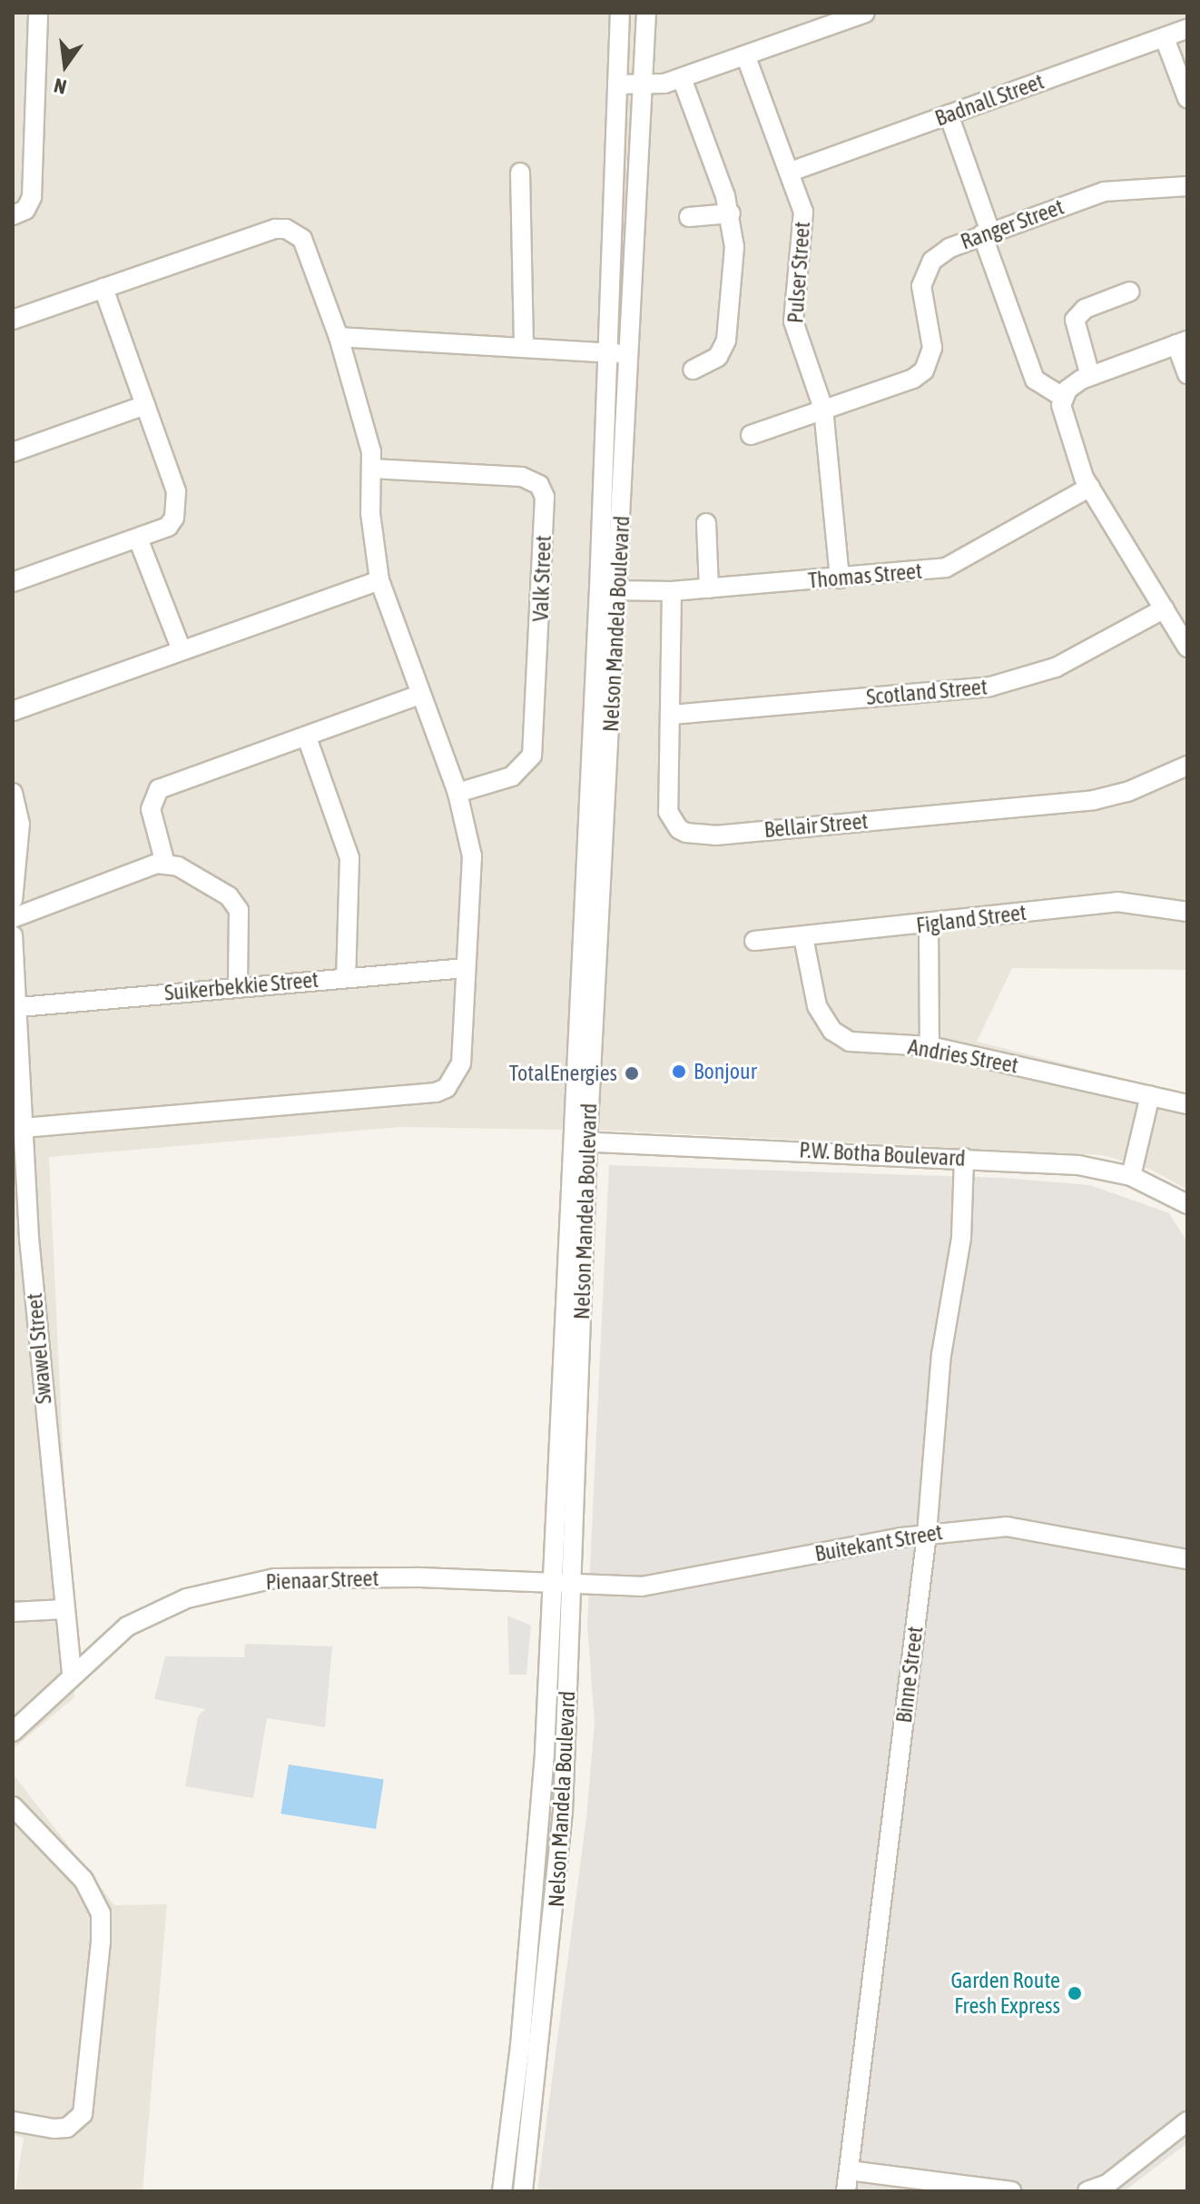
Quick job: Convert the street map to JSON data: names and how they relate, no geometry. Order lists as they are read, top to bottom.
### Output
{
  "streets": {
    "street": [
      "Badnall Street",
      "Ranger Street",
      "Pulser Street",
      "Thomas Street",
      "Valk Street",
      "Nelson Mandela Boulevard",
      "Scotland Street",
      "Bellair Street",
      "Figland Street",
      "Suikerbekkie Street",
      "Andries Street",
      "P.W. Botha Boulevard",
      "Swawel Street",
      "Buitekant Street",
      "Pienaar Street",
      "Binne Street"
    ]
  },
  "crossings": [
    ["Badnall Street", "Pulser Street"],
    ["Ranger Street", "Pulser Street"],
    ["Pulser Street", "Thomas Street"],
    ["Thomas Street", "Nelson Mandela Boulevard"],
    ["Thomas Street", "Bellair Street"],
    ["Nelson Mandela Boulevard", "P.W. Botha Boulevard"],
    ["Nelson Mandela Boulevard", "Buitekant Street"],
    ["Nelson Mandela Boulevard", "Pienaar Street"],
    ["Scotland Street", "Bellair Street"],
    ["Figland Street", "Andries Street"],
    ["Suikerbekkie Street", "Swawel Street"],
    ["P.W. Botha Boulevard", "Binne Street"],
    ["Swawel Street", "Pienaar Street"],
    ["Buitekant Street", "Pienaar Street"],
    ["Buitekant Street", "Binne Street"]
  ],
  "places": ["Bonjour", "TotalEnergies", "Garden Route Fresh Express"],
  "north": "bottom"
}
